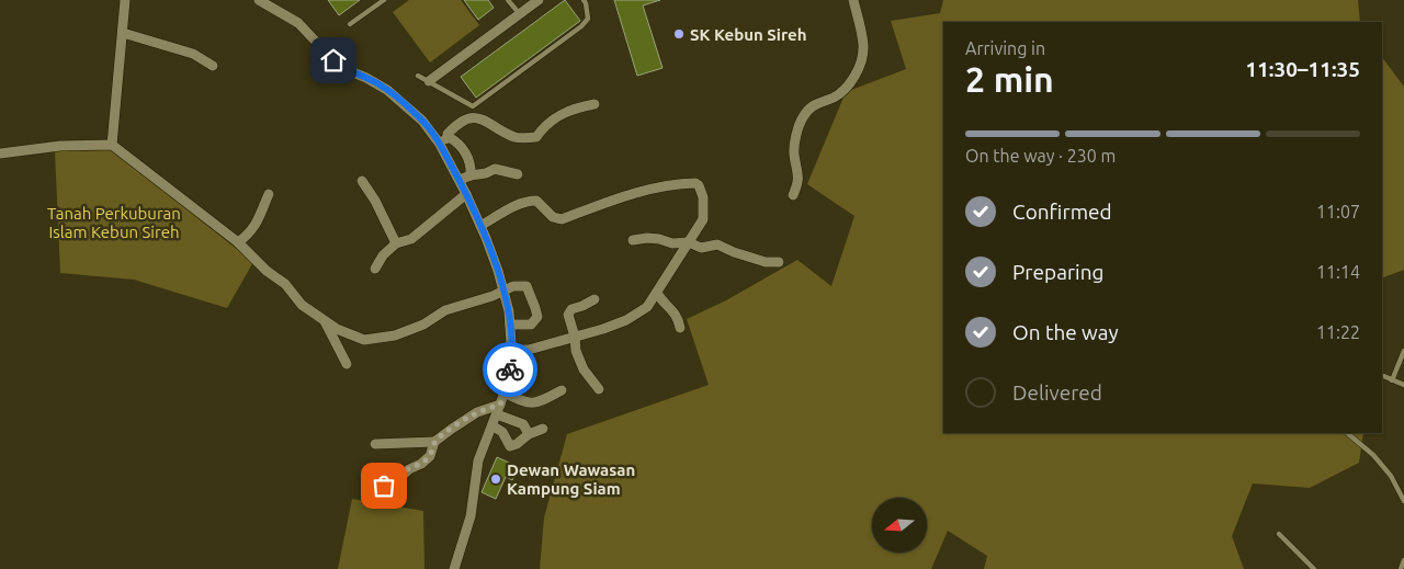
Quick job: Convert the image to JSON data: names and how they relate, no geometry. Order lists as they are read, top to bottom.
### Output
{
  "parks": ["Tanah Perkuburan Islam Kebun Sireh"],
  "places": ["SK Kebun Sireh", "Dewan Wawasan Kampung Siam"],
  "north": "left",
  "page": {
    "heading": ["2 min", "Arriving in", "11:30–11:35"],
    "bar": "On the way · 230 m",
    "list": [
      ["Confirmed", "11:07"],
      ["Preparing", "11:14"],
      ["On the way", "11:22"],
      "Delivered"
    ]
  }
}
